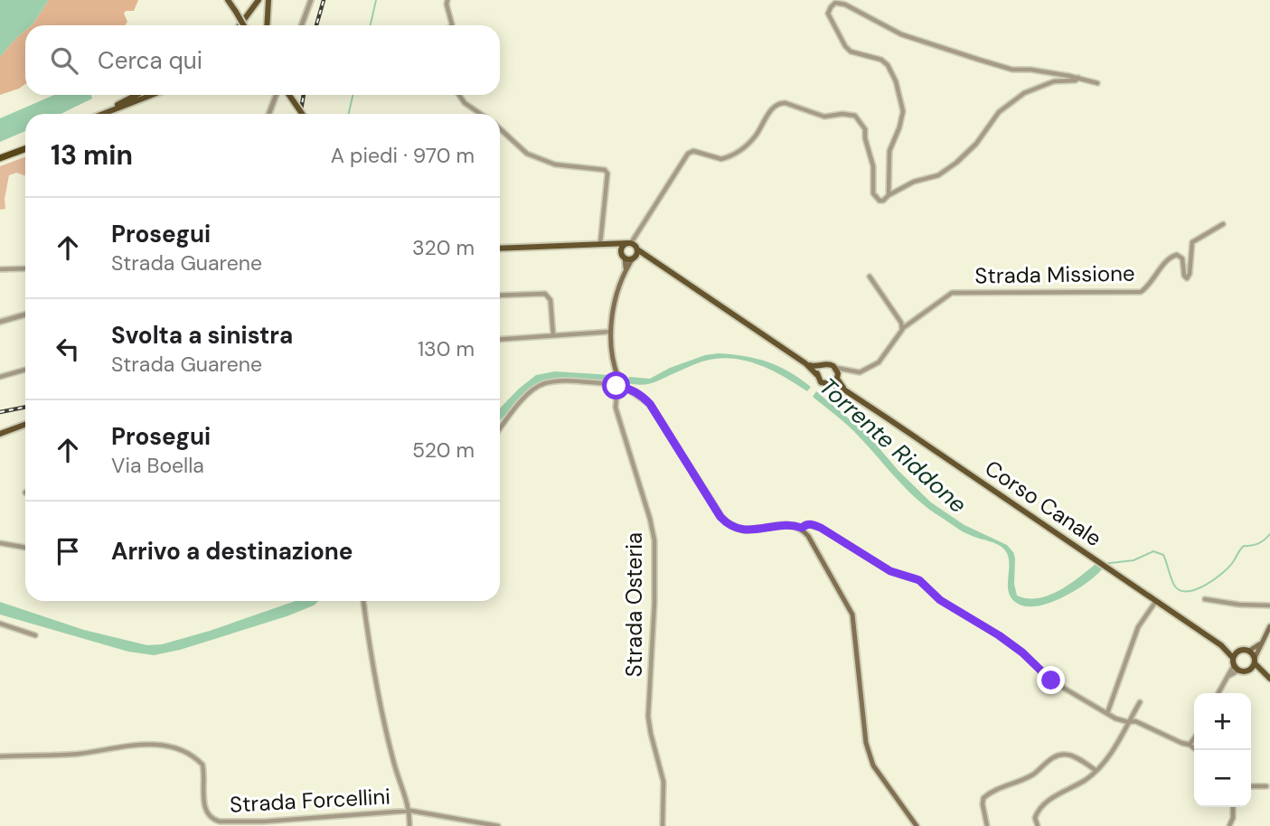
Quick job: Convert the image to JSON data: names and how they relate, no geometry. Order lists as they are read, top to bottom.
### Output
{
  "streets": {
    "main road": ["Corso Canale"],
    "street": ["Strada Missione", "Strada Osteria", "Strada Forcellini"]
  },
  "crossings": [
    ["Strada Missione", "Corso Canale"]
  ],
  "water": ["Torrente Riddone"],
  "page": {
    "search": "Cerca qui",
    "heading": ["13 min", "A piedi · 970 m"],
    "list": [
      ["Prosegui", "Strada Guarene", "320 m"],
      ["Svolta a sinistra", "Strada Guarene", "130 m"],
      ["Prosegui", "Via Boella", "520 m"],
      "Arrivo a destinazione"
    ],
    "map_buttons": ["+", "−"]
  }
}
